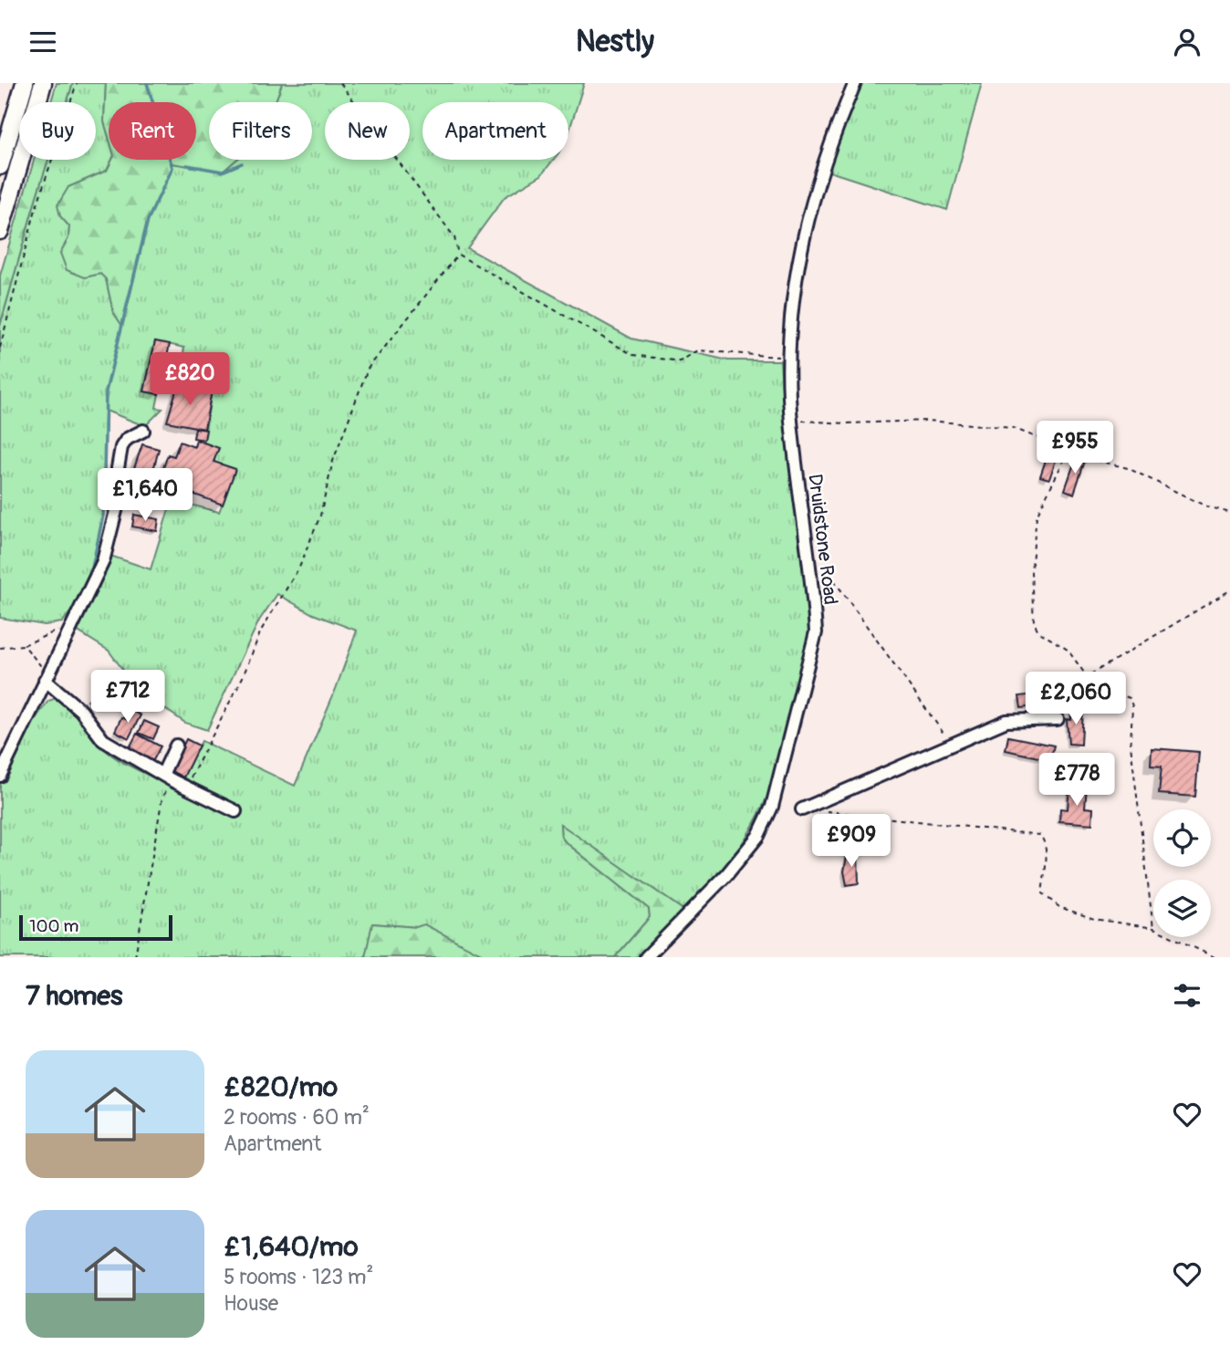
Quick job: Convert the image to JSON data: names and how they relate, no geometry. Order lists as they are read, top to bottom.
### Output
{
  "streets": {
    "street": ["Druidstone Road"]
  },
  "scale_bar": "100 m",
  "page": {
    "header": "Nestly",
    "chip": [
      "Buy",
      "Rent",
      "Filters",
      "New",
      "Apartment"
    ],
    "price": [
      "£820",
      "£955",
      "£1,640",
      "£712",
      "£2,060",
      "£778",
      "£909"
    ],
    "scale": "100 m",
    "heading": "7 homes",
    "list": [
      {
        "name": "£820/mo",
        "note": "2 rooms · 60 m² · Apartment"
      },
      {
        "name": "£1,640/mo",
        "note": "5 rooms · 123 m² · House"
      }
    ]
  }
}
